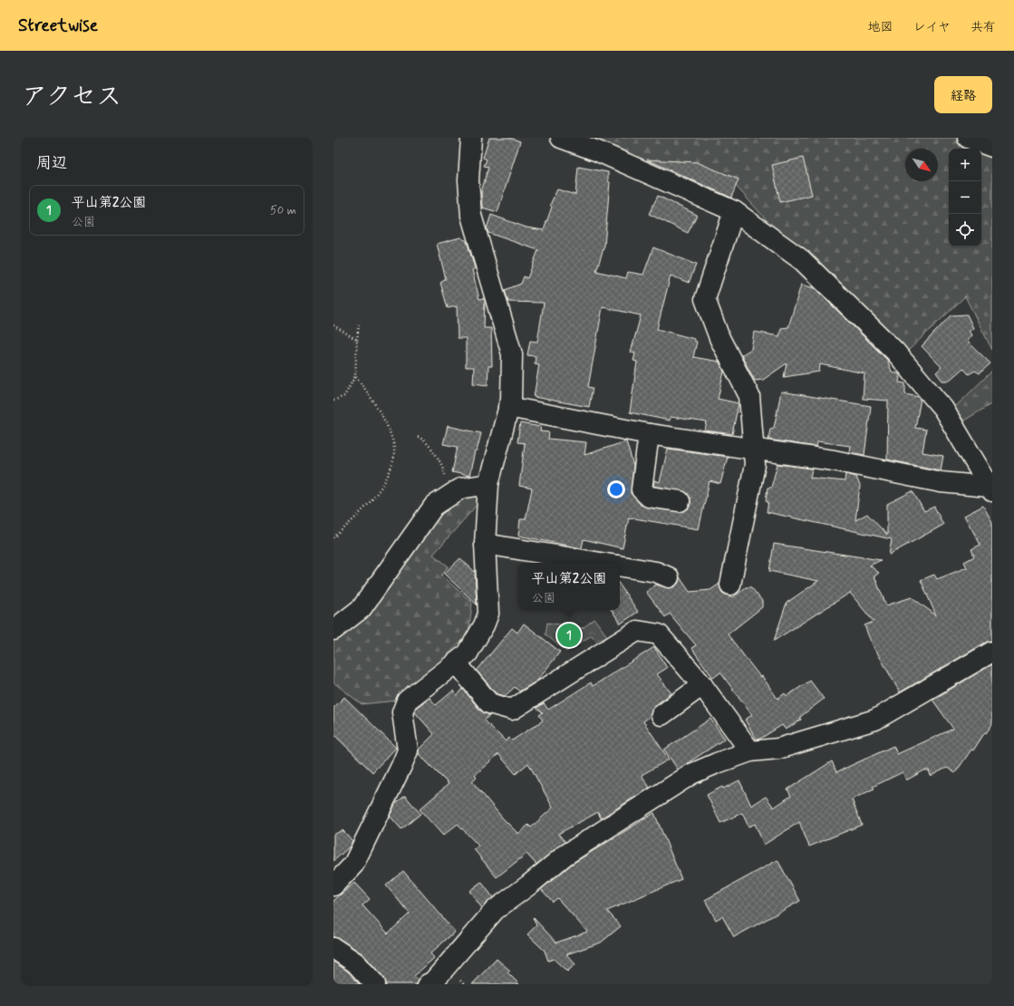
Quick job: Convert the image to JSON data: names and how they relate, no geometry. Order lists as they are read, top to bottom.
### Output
{
  "north": "bottom right",
  "page": {
    "header": "Streetwise",
    "nav": ["地図", "レイヤ", "共有"],
    "title": "アクセス",
    "buttons": "経路",
    "heading": "周辺",
    "map_buttons": ["+", "−"],
    "list": [
      {
        "mark": "1",
        "name": "平山第2公園",
        "note": "公園",
        "value": "50 m"
      }
    ],
    "popup": ["平山第2公園", "公園"],
    "pins": "1"
  }
}
